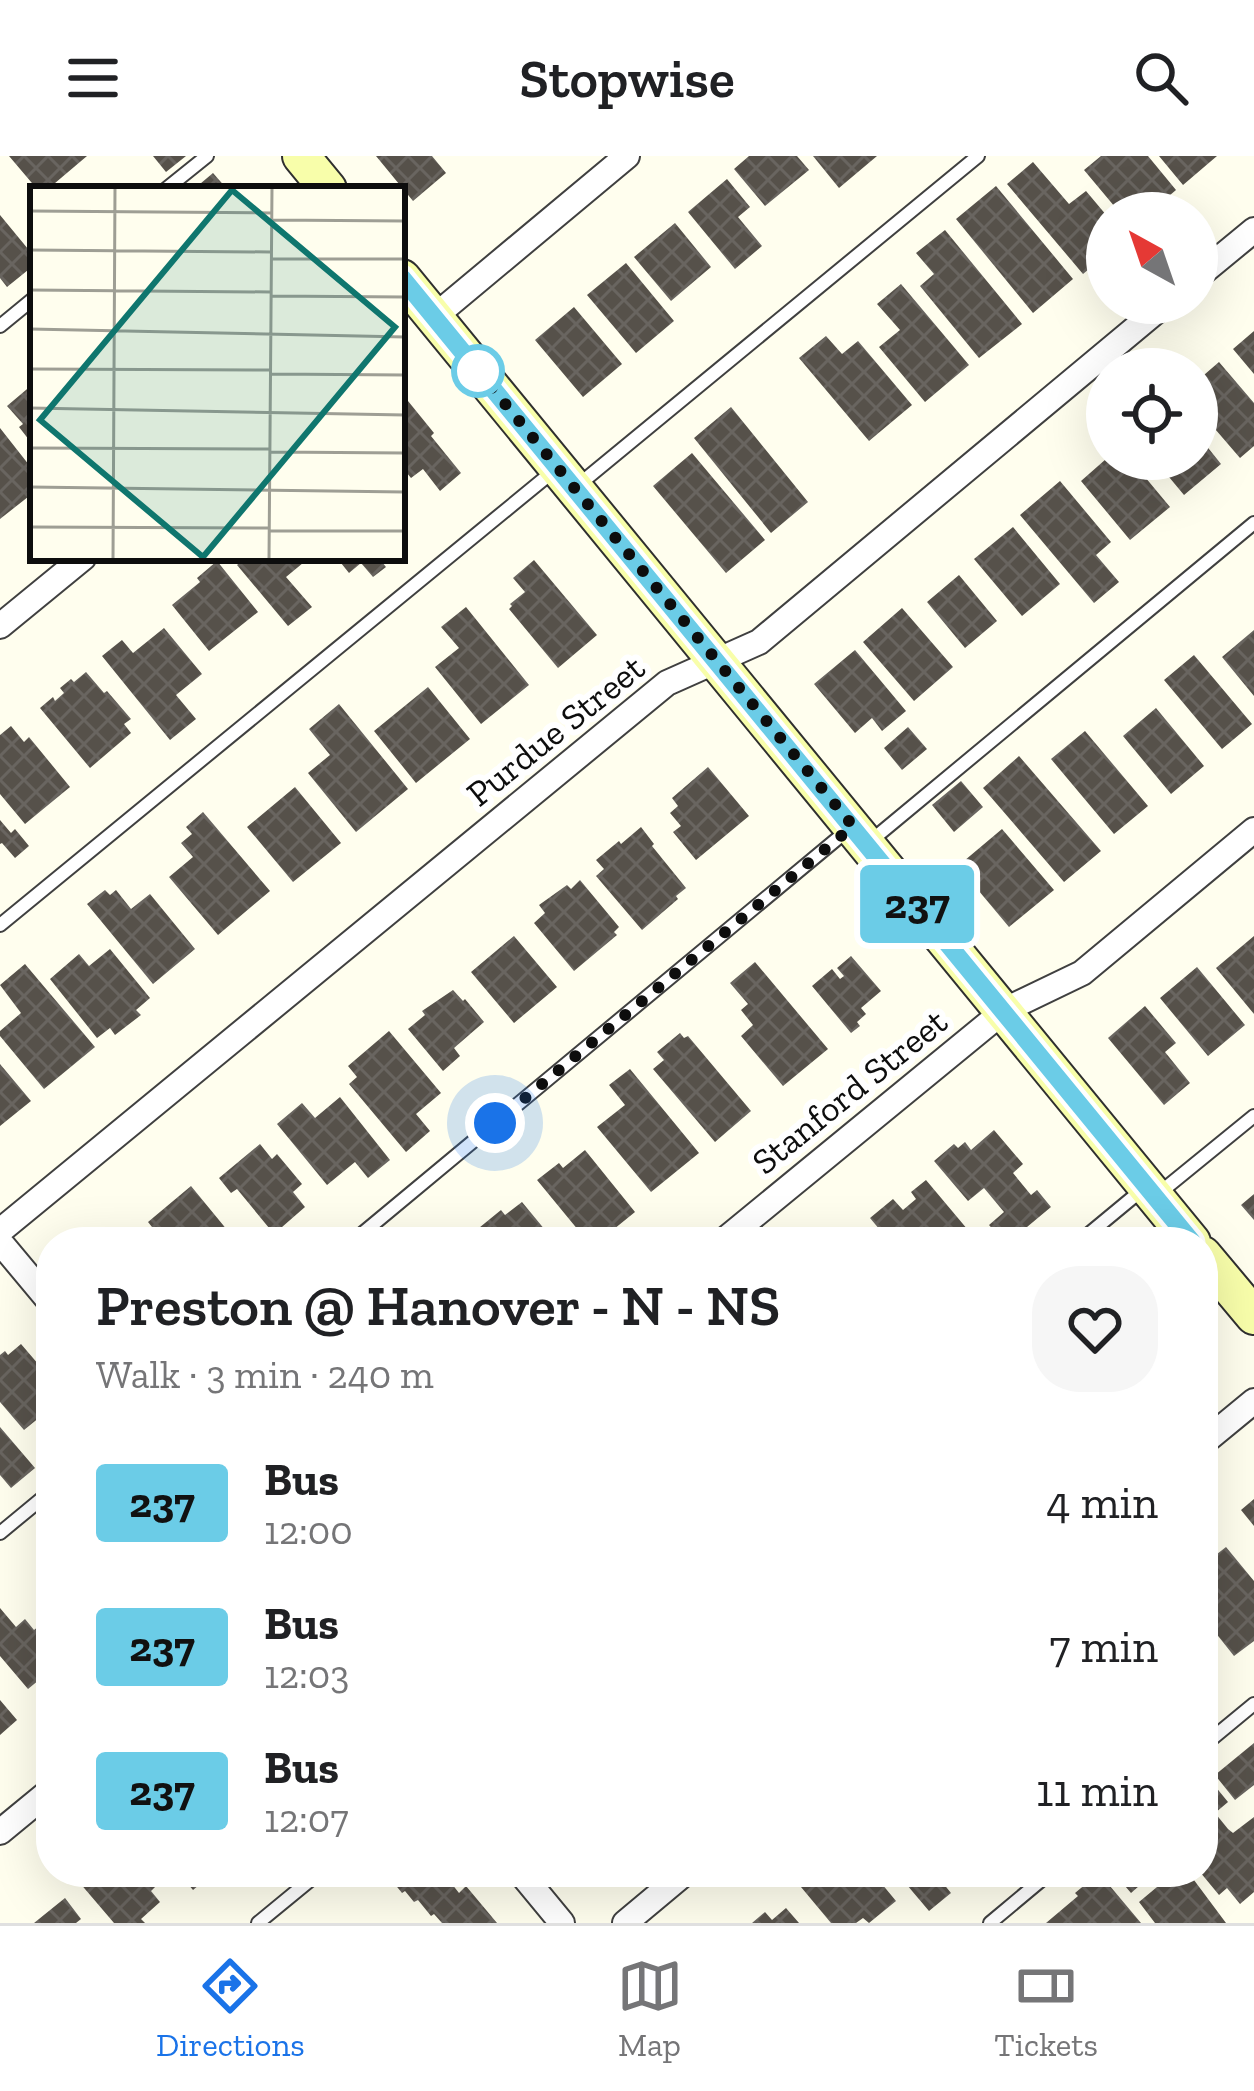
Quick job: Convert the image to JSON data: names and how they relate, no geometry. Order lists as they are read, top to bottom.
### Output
{
  "streets": {
    "street": ["Purdue Street", "Stanford Street"]
  },
  "lines": ["bus line 237"],
  "north": "top left",
  "page": {
    "header": "Stopwise",
    "on_map": "237",
    "heading": ["Preston @ Hanover - N - NS", "Walk · 3 min · 240 m"],
    "list": [
      {
        "mark": "237",
        "name": "Bus",
        "note": "12:00",
        "value": "4 min"
      },
      {
        "mark": "237",
        "name": "Bus",
        "note": "12:03",
        "value": "7 min"
      },
      {
        "mark": "237",
        "name": "Bus",
        "note": "12:07",
        "value": "11 min"
      }
    ],
    "tabs": ["Directions", "Map", "Tickets"]
  }
}
